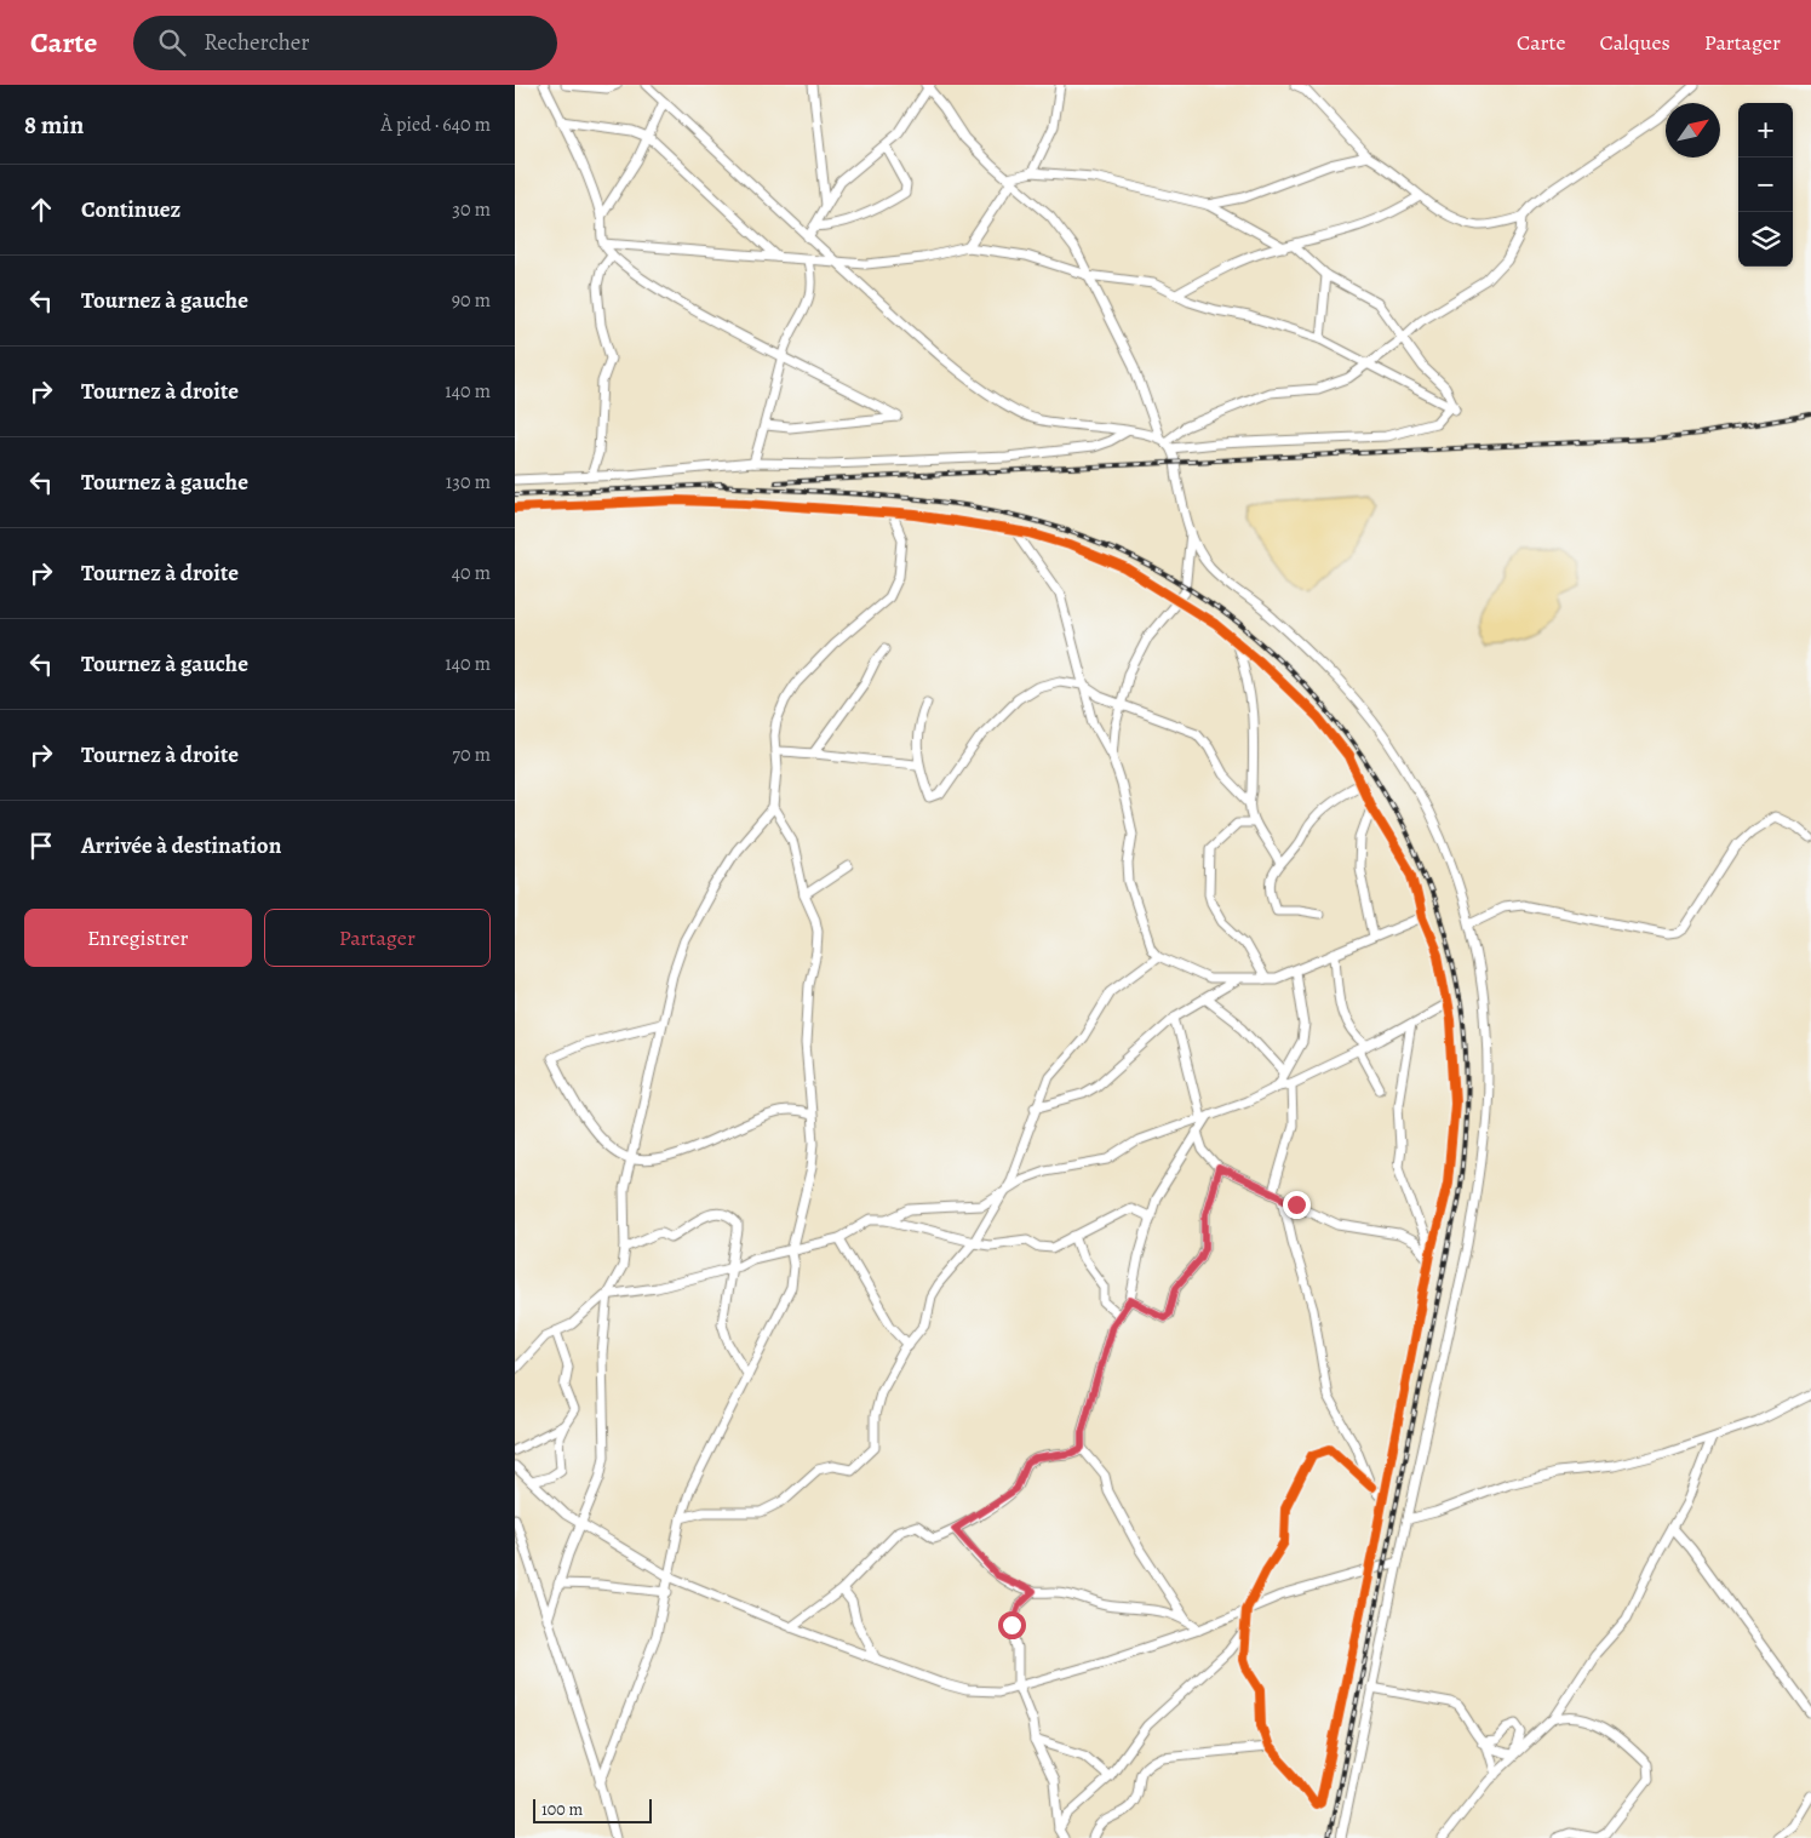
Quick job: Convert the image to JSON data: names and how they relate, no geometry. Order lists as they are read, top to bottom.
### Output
{
  "scale_bar": "100 m",
  "north": "top right",
  "page": {
    "header": "Carte",
    "search": "Rechercher",
    "nav": ["Carte", "Calques", "Partager"],
    "heading": ["8 min", "À pied · 640 m"],
    "map_buttons": ["+", "−"],
    "list": [
      ["Continuez", "30 m"],
      ["Tournez à gauche", "90 m"],
      ["Tournez à droite", "140 m"],
      ["Tournez à gauche", "130 m"],
      ["Tournez à droite", "40 m"],
      ["Tournez à gauche", "140 m"],
      ["Tournez à droite", "70 m"],
      "Arrivée à destination"
    ],
    "buttons": ["Enregistrer", "Partager"],
    "scale": "100 m"
  }
}
